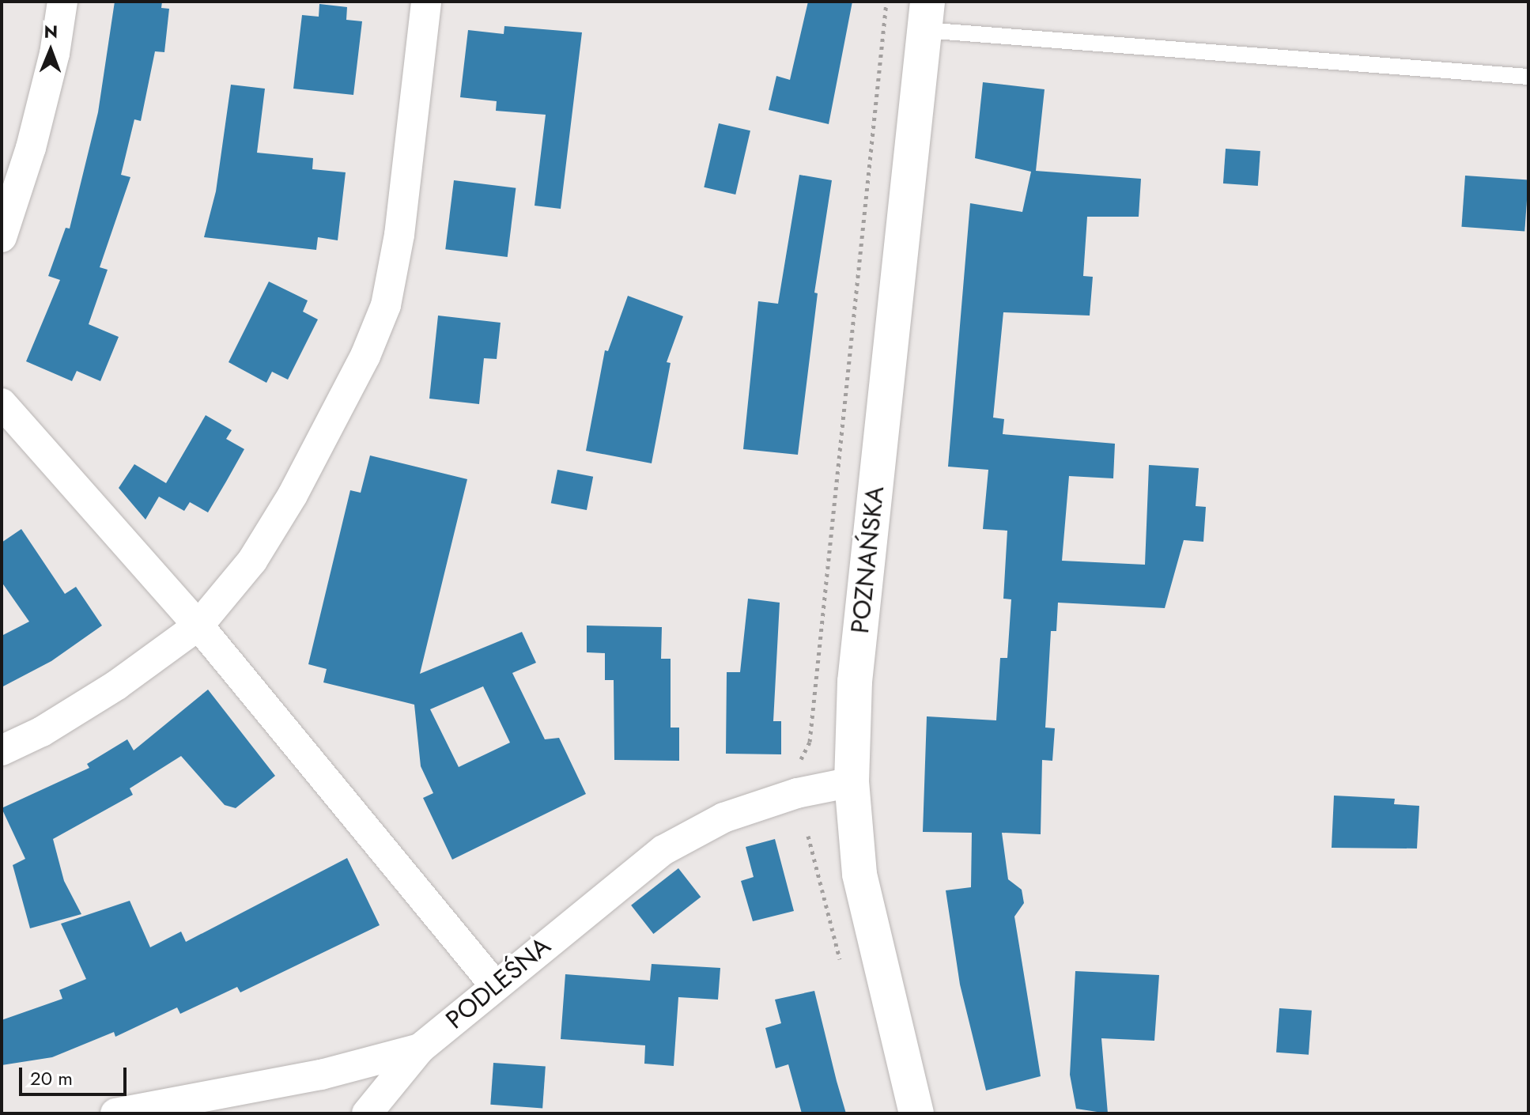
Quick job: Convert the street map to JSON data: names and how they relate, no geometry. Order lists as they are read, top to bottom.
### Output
{
  "streets": {
    "street": ["POZNAŃSKA", "PODLEŚNA"]
  },
  "crossings": [
    ["POZNAŃSKA", "PODLEŚNA"]
  ],
  "scale_bar": "20 m",
  "north": "top"
}
